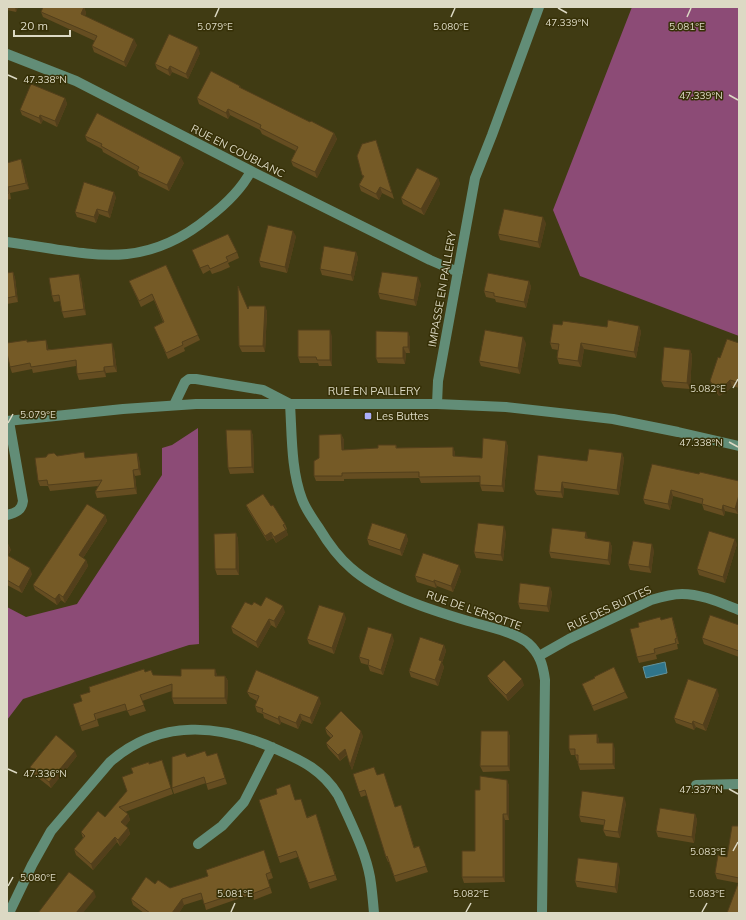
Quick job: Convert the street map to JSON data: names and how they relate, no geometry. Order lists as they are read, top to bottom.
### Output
{
  "streets": {
    "street": [
      "RUE EN COUBLANC",
      "IMPASSE EN PAILLERY",
      "RUE EN PAILLERY",
      "RUE DES BUTTES",
      "RUE DE L'ERSOTTE"
    ]
  },
  "crossings": [
    ["RUE EN COUBLANC", "IMPASSE EN PAILLERY"],
    ["IMPASSE EN PAILLERY", "RUE EN PAILLERY"],
    ["RUE EN PAILLERY", "RUE DE L'ERSOTTE"],
    ["RUE DES BUTTES", "RUE DE L'ERSOTTE"]
  ],
  "places": {
    "transit": ["Les Buttes"]
  },
  "scale_bar": "20 m",
  "coordinates": [
    "47.339°N",
    "5.079°E",
    "5.080°E",
    "5.081°E",
    "47.338°N",
    "5.082°E",
    "47.336°N",
    "47.337°N",
    "5.083°E"
  ]
}
